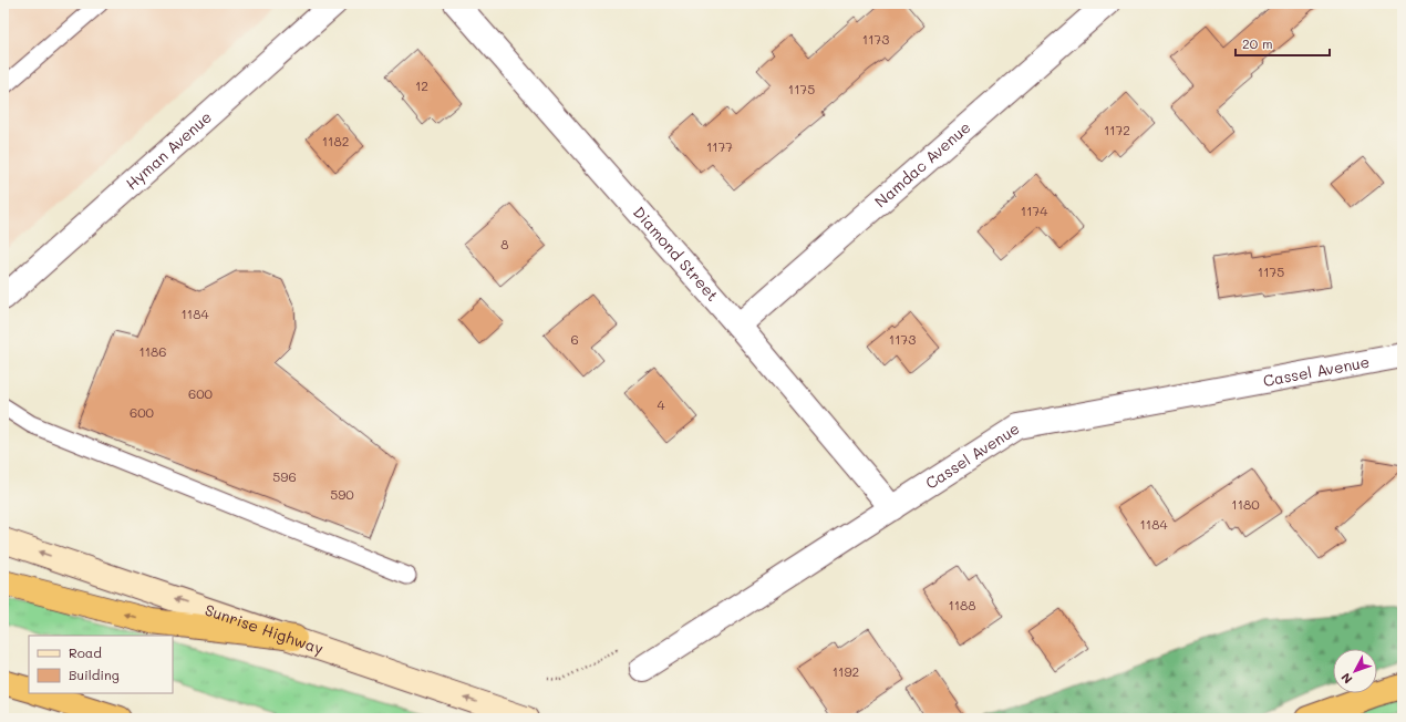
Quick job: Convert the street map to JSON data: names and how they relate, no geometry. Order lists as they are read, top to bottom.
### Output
{
  "streets": {
    "main road": ["Sunrise Highway"],
    "street": [
      "Hyman Avenue",
      "Namdac Avenue",
      "Diamond Street",
      "Cassel Avenue"
    ]
  },
  "crossings": [
    ["Namdac Avenue", "Diamond Street"],
    ["Diamond Street", "Cassel Avenue"]
  ],
  "one_way": ["Sunrise Highway"],
  "house_numbers": [
    "1173",
    "12",
    "1175",
    "1172",
    "1182",
    "1177",
    "1174",
    "8",
    "1175",
    "1184",
    "6",
    "1173",
    "1186",
    "600",
    "4",
    "600",
    "596",
    "590",
    "1180",
    "1184",
    "1188",
    "1192"
  ],
  "legend": ["Road", "Building"],
  "scale_bar": "20 m",
  "north": "bottom left"
}
